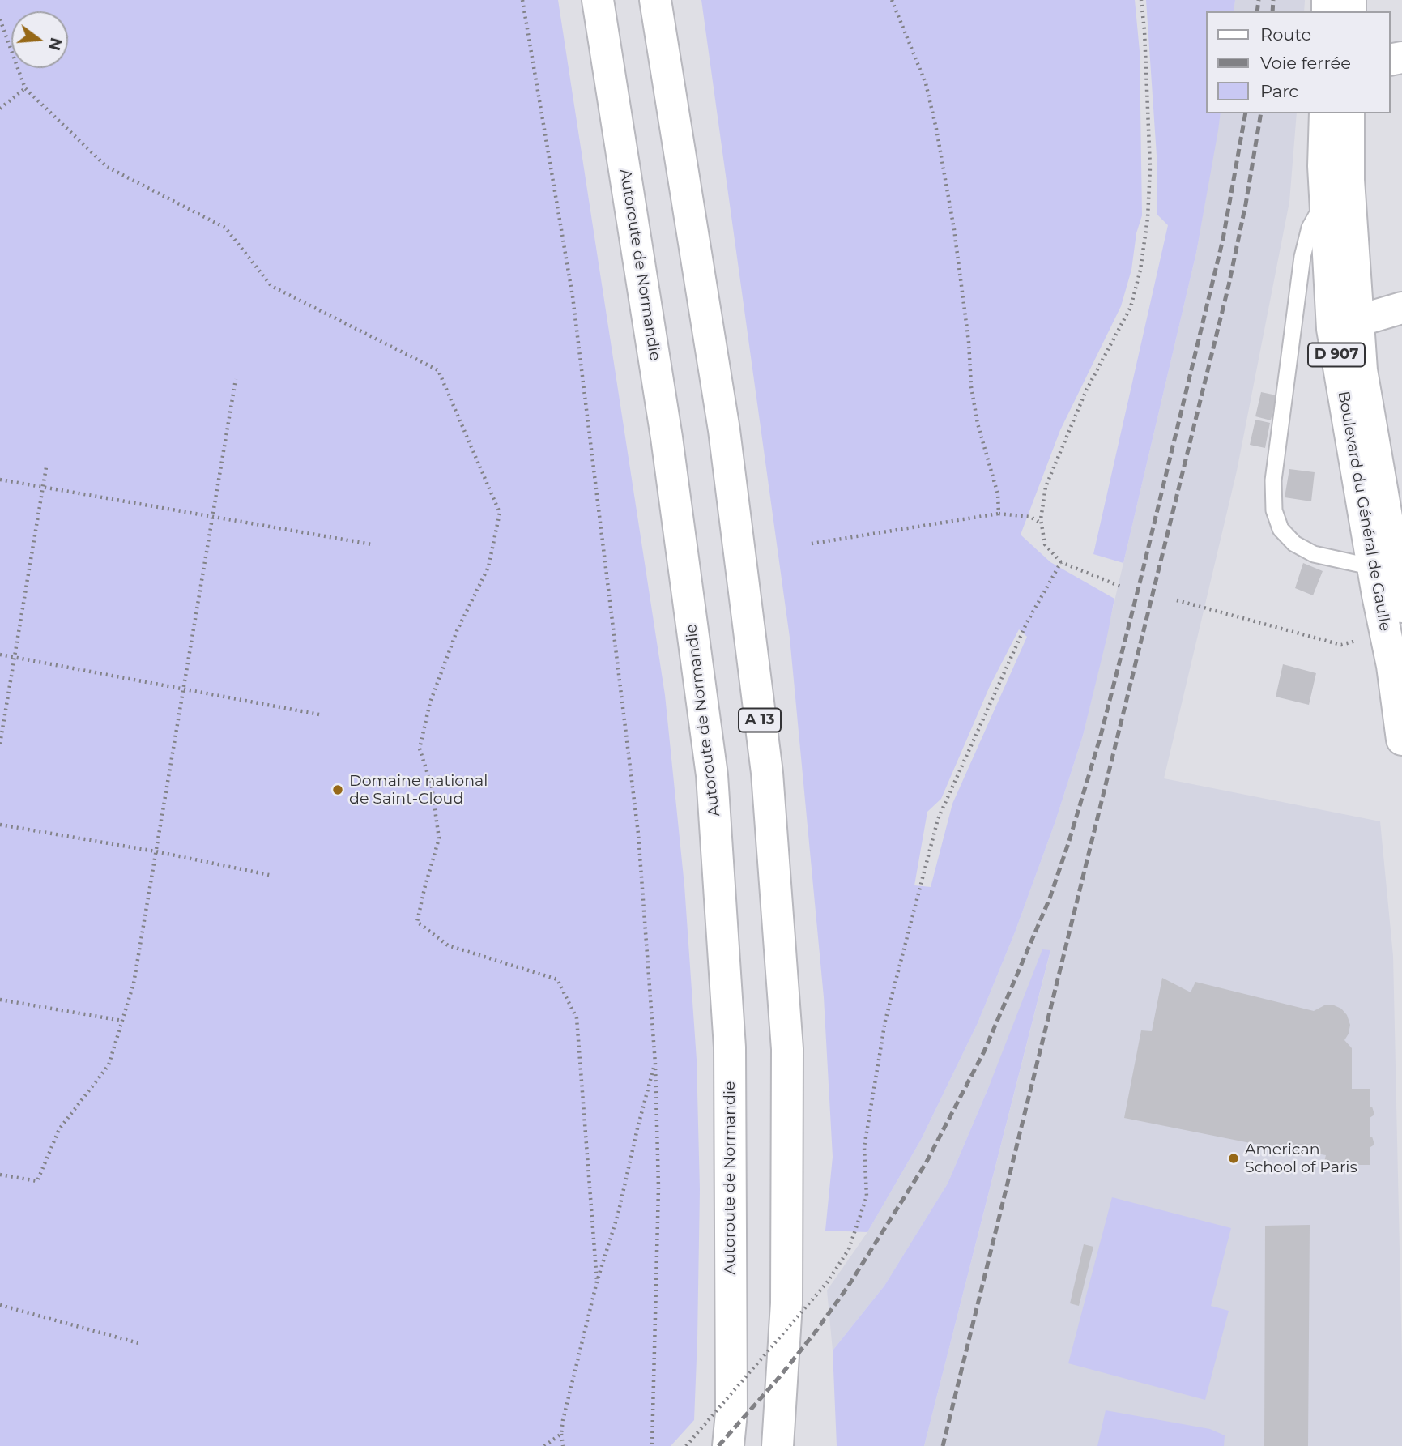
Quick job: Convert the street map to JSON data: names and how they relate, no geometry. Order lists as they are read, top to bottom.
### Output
{
  "streets": {
    "main road": [
      "Autoroute de Normandie",
      "D 907",
      "Boulevard du Général de Gaulle",
      "A 13"
    ]
  },
  "places": ["Domaine national de Saint-Cloud", "American School of Paris"],
  "legend": ["Route", "Voie ferrée", "Parc"],
  "north": "right"
}
